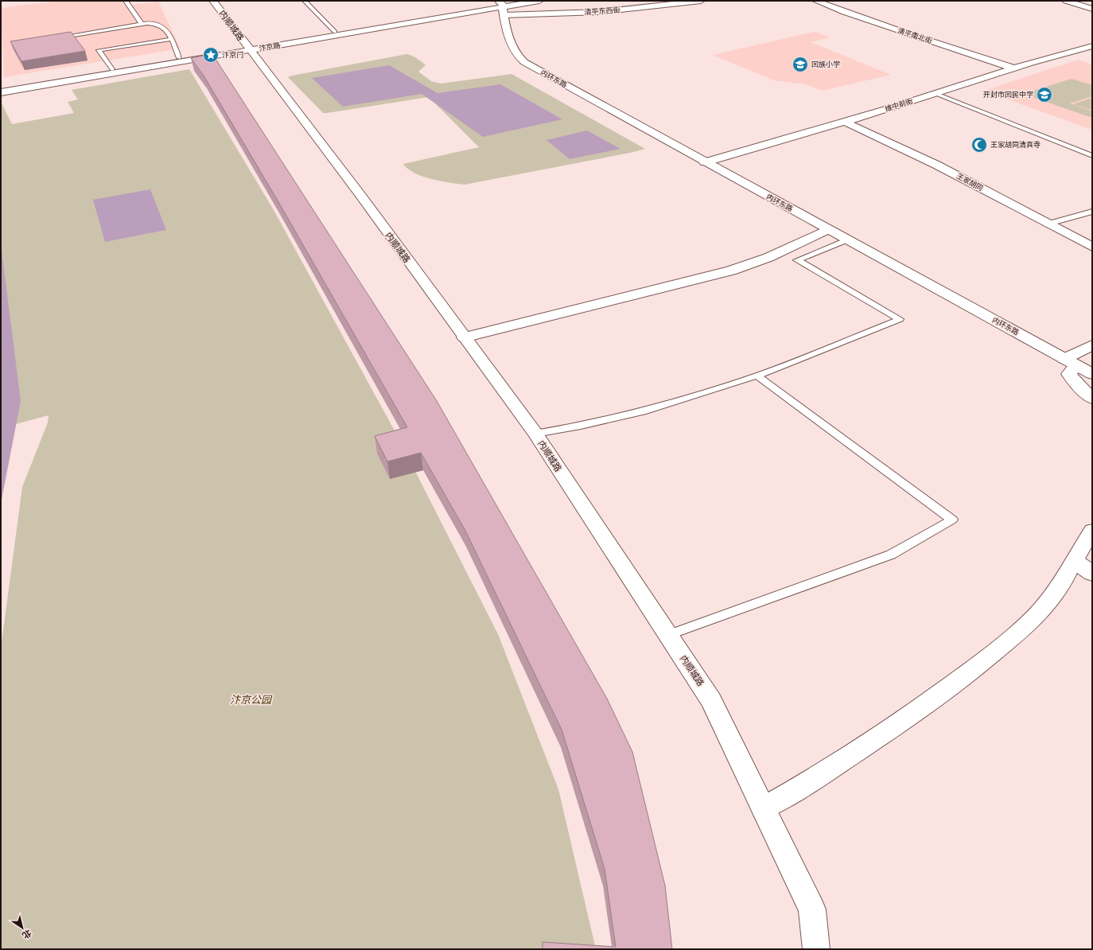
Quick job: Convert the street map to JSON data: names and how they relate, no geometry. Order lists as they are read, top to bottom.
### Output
{
  "streets": {
    "street": [
      "清平东西街",
      "内顺城路",
      "清平南北街",
      "汴京路",
      "内环东路",
      "维中前街",
      "王家胡同"
    ]
  },
  "crossings": [
    ["清平东西街", "汴京路"],
    ["清平东西街", "内环东路"],
    ["内顺城路", "汴京路"],
    ["清平南北街", "维中前街"],
    ["汴京路", "内环东路"],
    ["内环东路", "维中前街"],
    ["维中前街", "王家胡同"]
  ],
  "parks": ["汴京公园"],
  "places": {
    "place": ["汴京门"],
    "school or university": ["回族小学", "开封市回民中学"],
    "mosque": ["王家胡同清真寺"]
  },
  "north": "bottom right"
}
